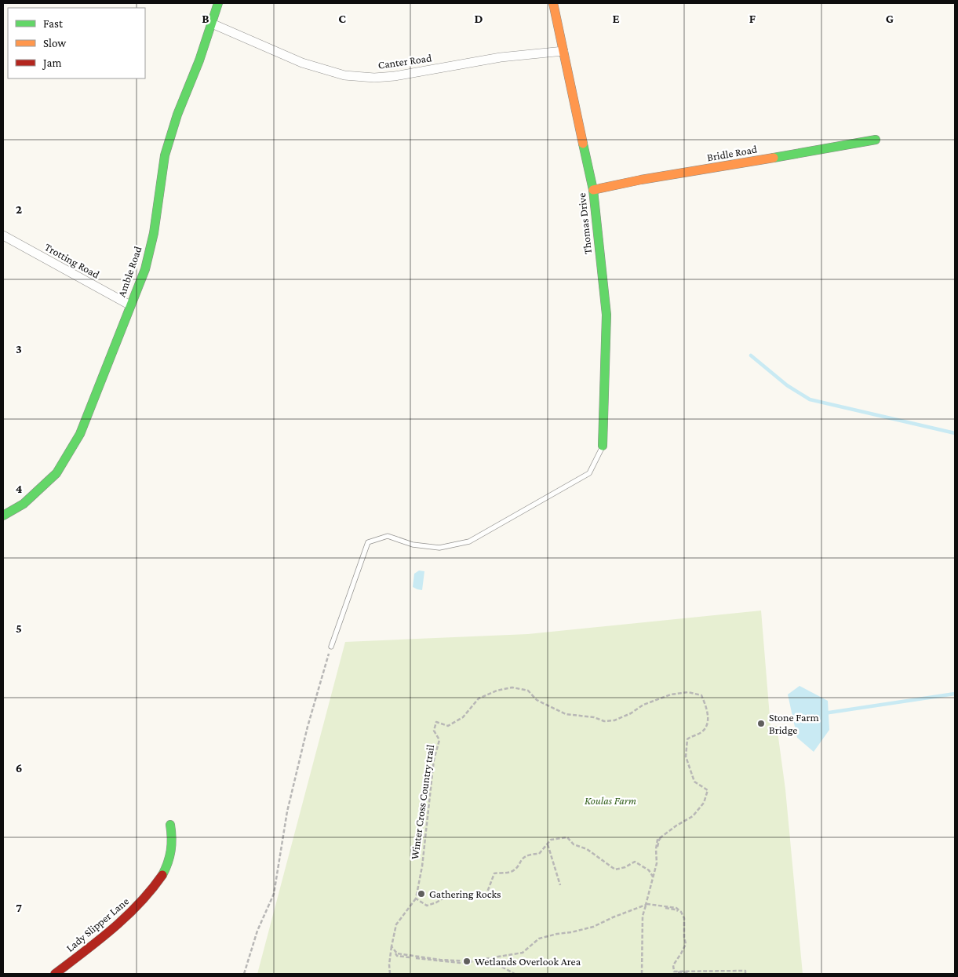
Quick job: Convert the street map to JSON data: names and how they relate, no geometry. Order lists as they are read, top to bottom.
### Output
{
  "streets": {
    "street": [
      "Canter Road",
      "Bridle Road",
      "Thomas Drive",
      "Trotting Road",
      "Amble Road",
      "Lady Slipper Lane"
    ],
    "path": ["Winter Cross Country trail"]
  },
  "crossings": [
    ["Canter Road", "Thomas Drive"],
    ["Canter Road", "Amble Road"],
    ["Bridle Road", "Thomas Drive"],
    ["Trotting Road", "Amble Road"]
  ],
  "parks": ["Koulas Farm"],
  "places": ["Stone Farm Bridge", "Gathering Rocks", "Wetlands Overlook Area"],
  "legend": ["Fast", "Slow", "Jam"],
  "grid": {
    "columns": [
      "B",
      "C",
      "D",
      "E",
      "F",
      "G"
    ],
    "rows": [
      "2",
      "3",
      "4",
      "5",
      "6",
      "7"
    ]
  }
}
